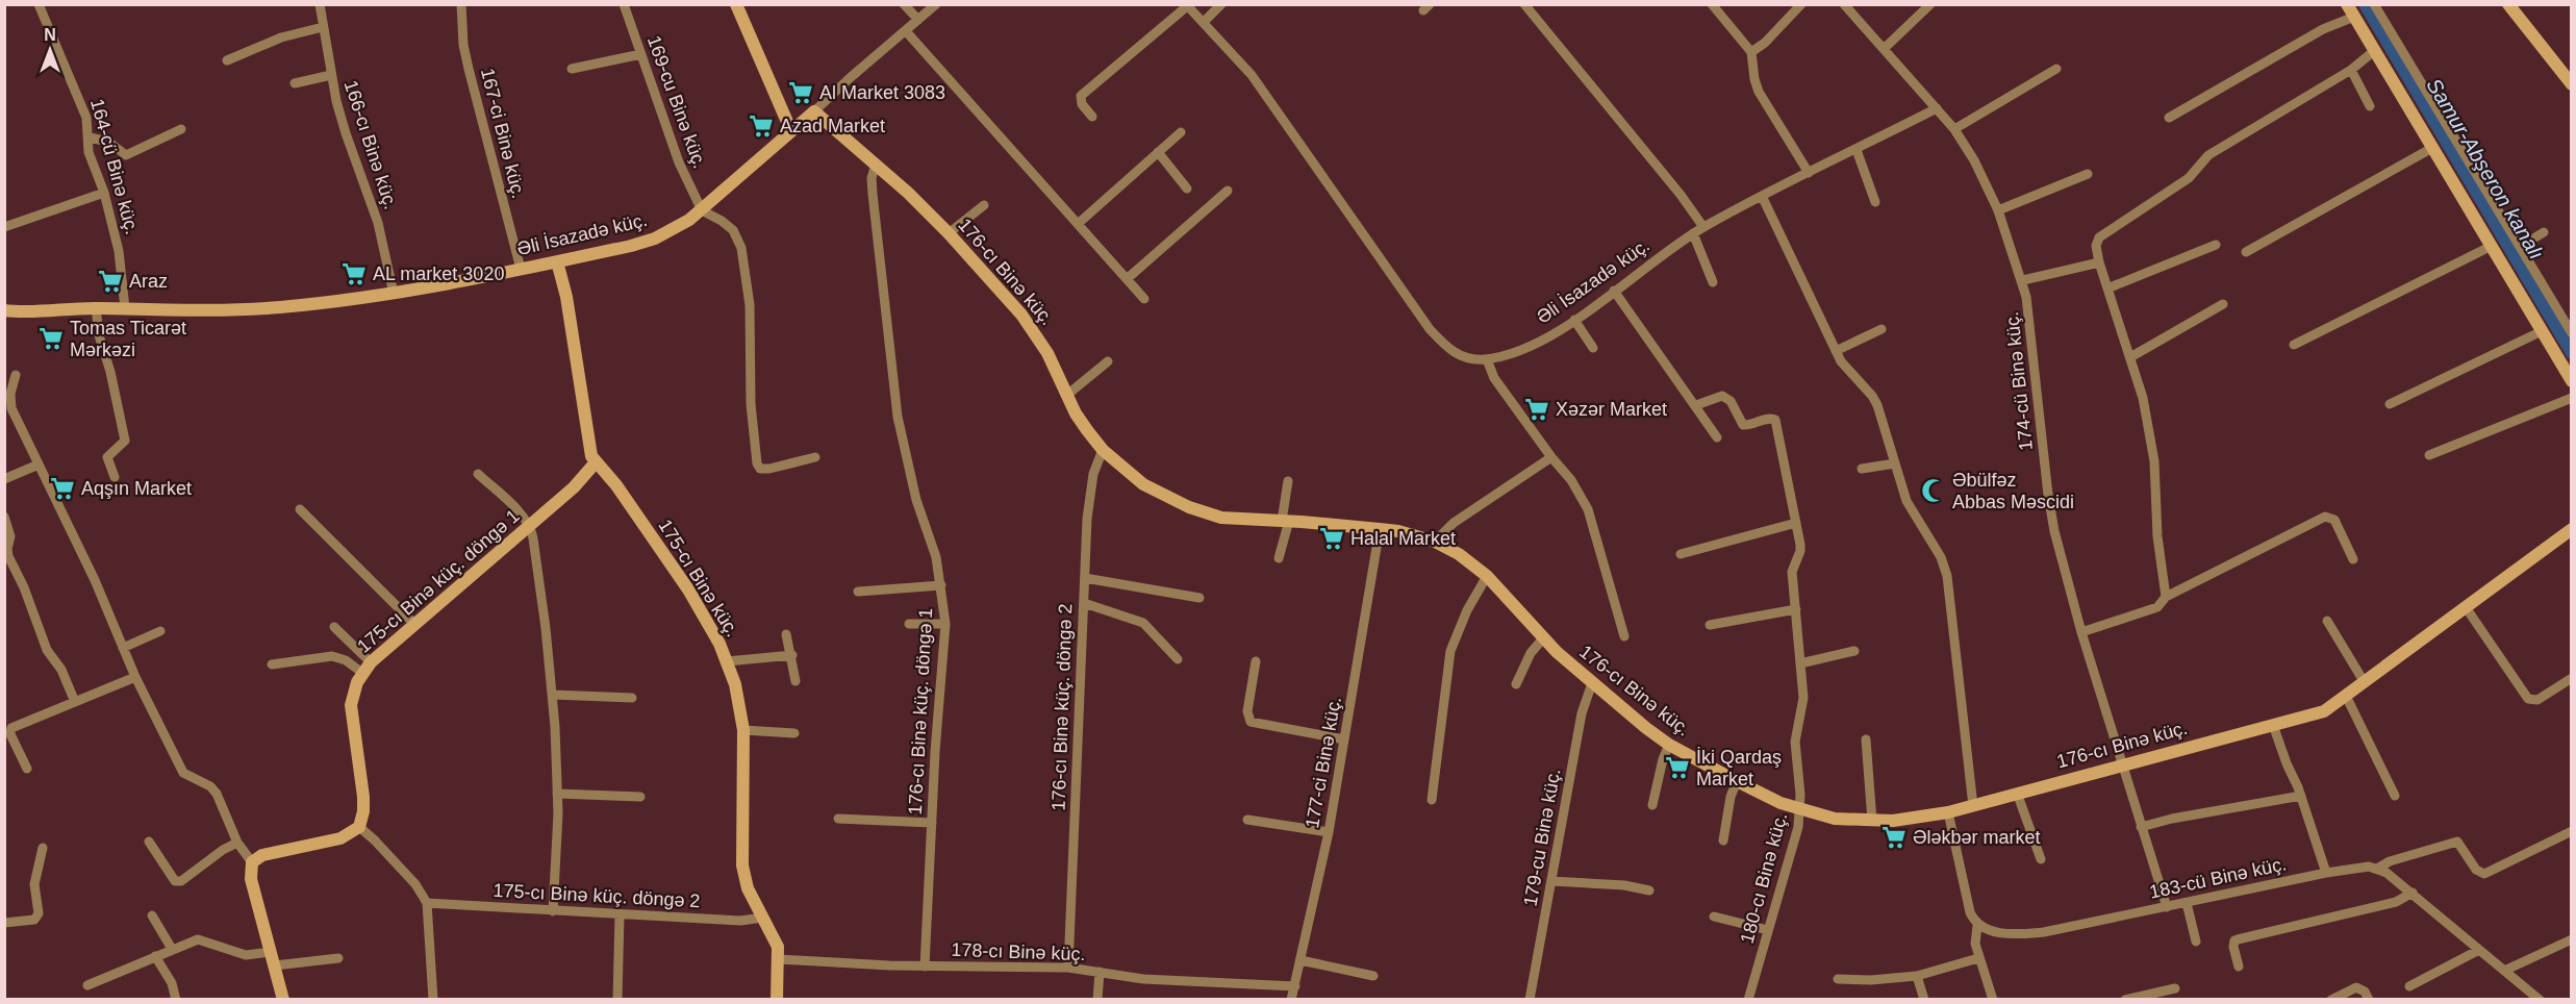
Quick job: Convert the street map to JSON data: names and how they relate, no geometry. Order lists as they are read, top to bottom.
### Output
{
  "streets": {
    "street": [
      "169-cu Binə küç.",
      "167-ci Binə küç.",
      "166-cı Binə küç.",
      "164-cü Binə küç.",
      "Əli İsazadə küç.",
      "176-cı Binə küç.",
      "174-cü Binə küç.",
      "175-cı Binə küç.",
      "175-cı Binə küç. döngə 1",
      "176-cı Binə küç. döngə 2",
      "176-cı Binə küç. döngə 1",
      "177-ci Binə küç.",
      "179-cu Binə küç.",
      "180-cı Binə küç.",
      "183-cü Binə küç.",
      "175-cı Binə küç. döngə 2",
      "178-cı Binə küç."
    ]
  },
  "crossings": [
    ["169-cu Binə küç.", "Əli İsazadə küç."],
    ["167-ci Binə küç.", "Əli İsazadə küç."],
    ["166-cı Binə küç.", "Əli İsazadə küç."],
    ["164-cü Binə küç.", "Əli İsazadə küç."],
    ["Əli İsazadə küç.", "176-cı Binə küç."],
    ["Əli İsazadə küç.", "174-cü Binə küç."],
    ["Əli İsazadə küç.", "175-cı Binə küç."],
    ["176-cı Binə küç.", "174-cü Binə küç."],
    ["176-cı Binə küç.", "176-cı Binə küç. döngə 2"],
    ["176-cı Binə küç.", "176-cı Binə küç. döngə 1"],
    ["176-cı Binə küç.", "177-ci Binə küç."],
    ["176-cı Binə küç.", "179-cu Binə küç."],
    ["176-cı Binə küç.", "180-cı Binə küç."],
    ["174-cü Binə küç.", "183-cü Binə küç."],
    ["175-cı Binə küç.", "175-cı Binə küç. döngə 1"],
    ["175-cı Binə küç.", "175-cı Binə küç. döngə 2"],
    ["175-cı Binə küç.", "178-cı Binə küç."],
    ["176-cı Binə küç. döngə 2", "178-cı Binə küç."],
    ["176-cı Binə küç. döngə 1", "178-cı Binə küç."],
    ["177-ci Binə küç.", "178-cı Binə küç."]
  ],
  "water": ["Samur-Abşeron kanalı"],
  "places": {
    "supermarket": [
      "Al Market 3083",
      "Azad Market",
      "AL market 3020",
      "Araz",
      "Tomas Ticarət Mərkəzi",
      "Xəzər Market",
      "Aqşın Market",
      "Halal Market",
      "İki Qardaş Market",
      "Ələkbər market"
    ],
    "mosque": ["Əbülfəz Abbas Məscidi"]
  },
  "north": "top"
}
